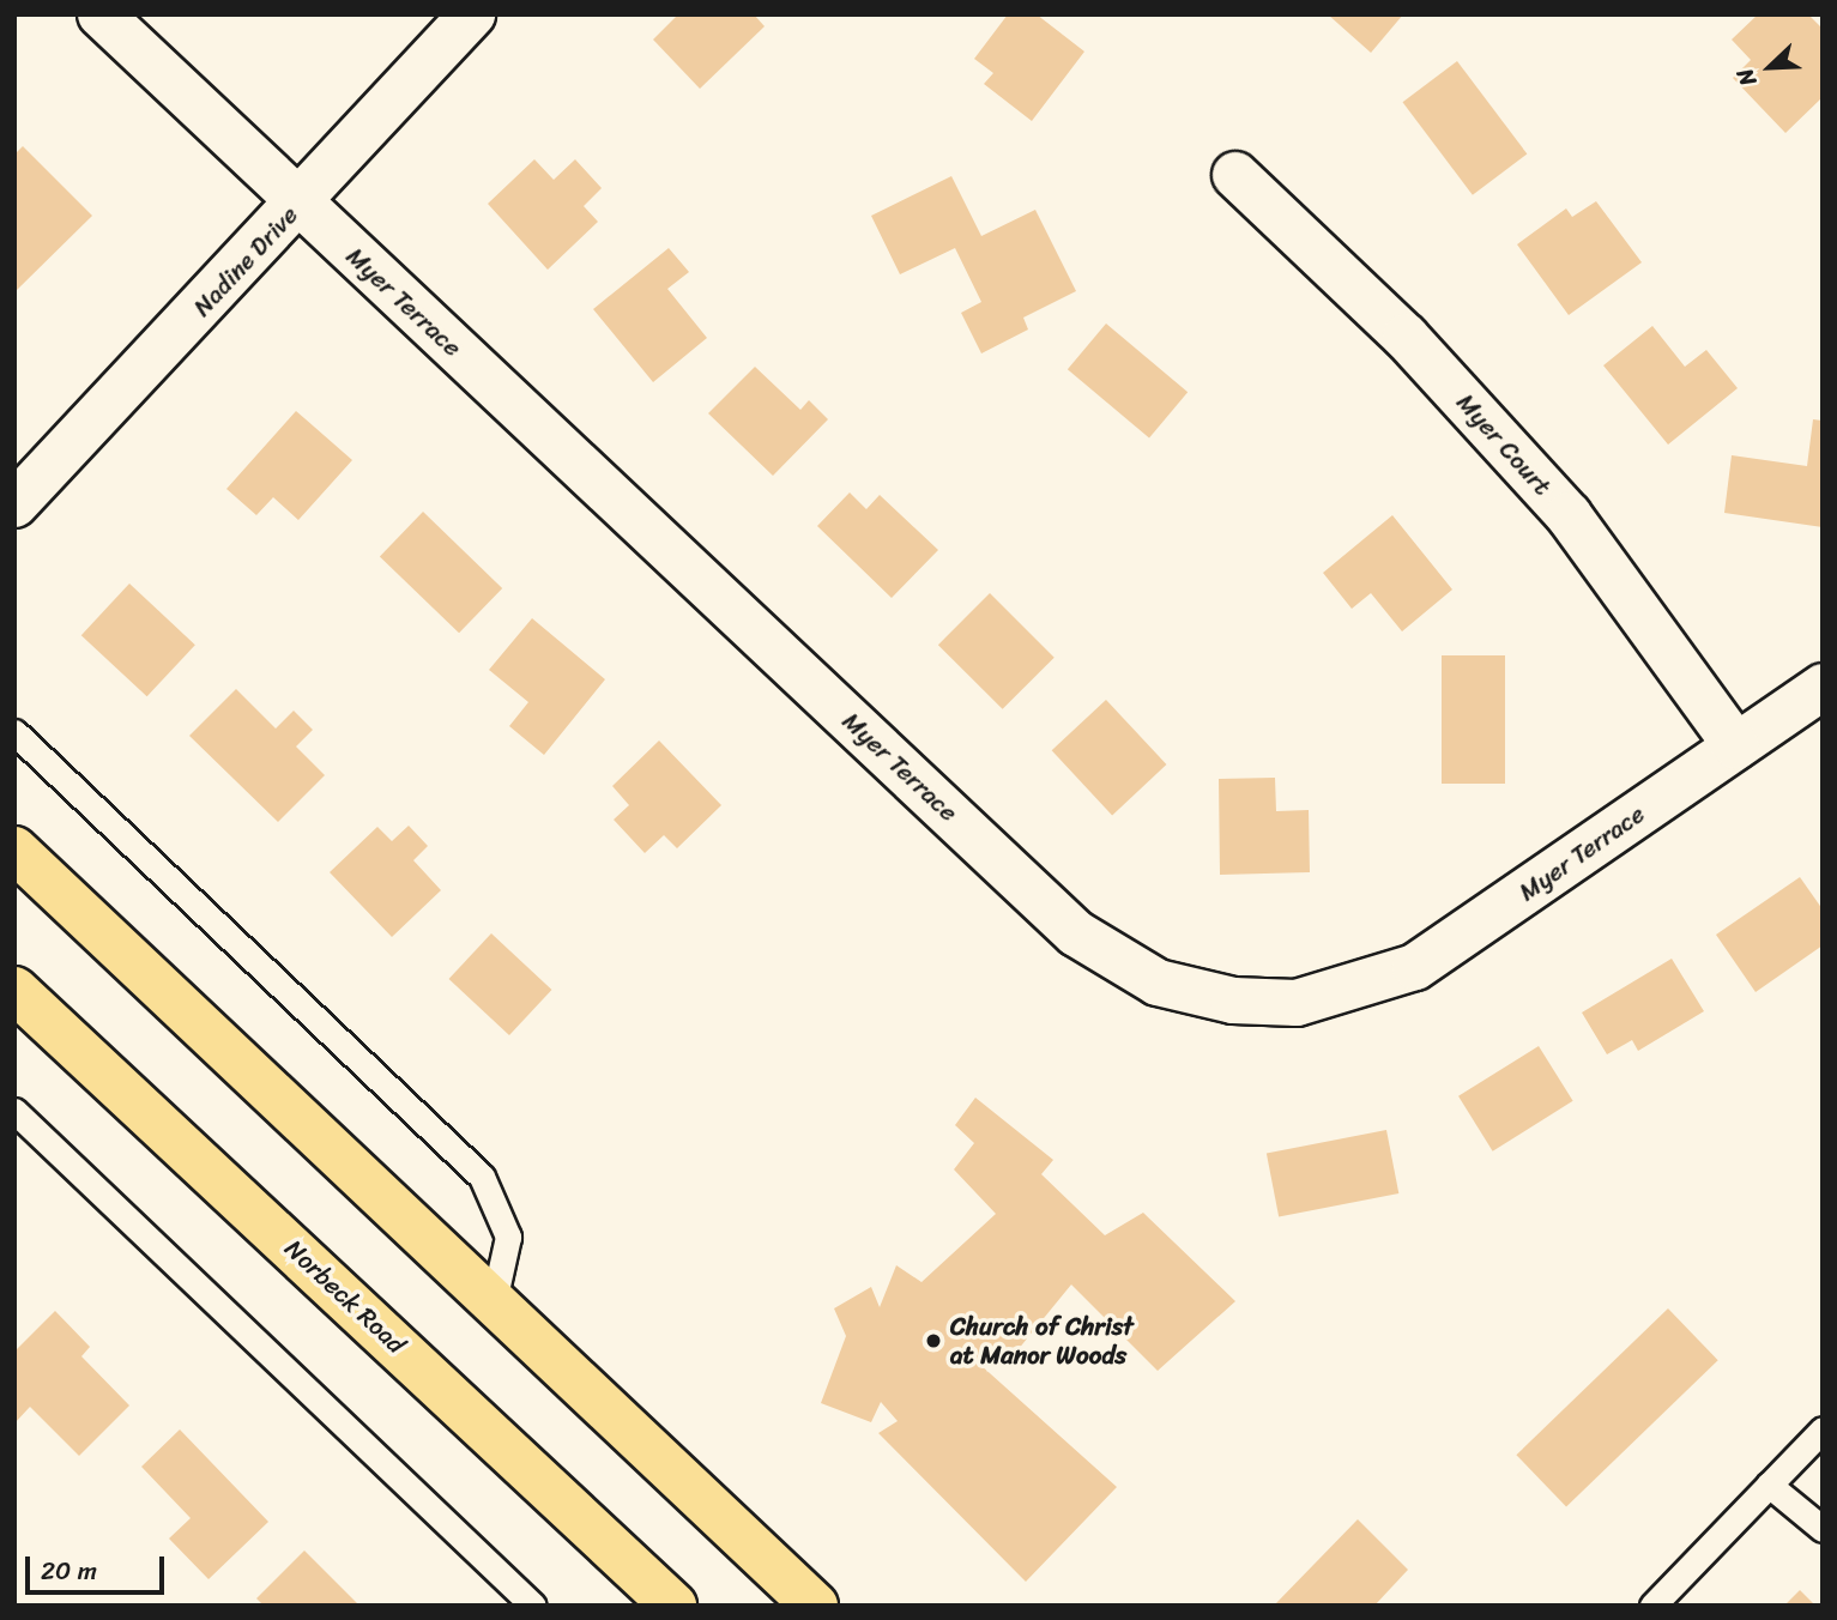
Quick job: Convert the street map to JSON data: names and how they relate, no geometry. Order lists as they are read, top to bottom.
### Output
{
  "streets": {
    "main road": ["Norbeck Road"],
    "street": ["Nadine Drive", "Myer Terrace", "Myer Court"]
  },
  "crossings": [
    ["Nadine Drive", "Myer Terrace"],
    ["Myer Terrace", "Myer Court"]
  ],
  "places": ["Church of Christ at Manor Woods"],
  "scale_bar": "20 m",
  "north": "bottom left"
}
